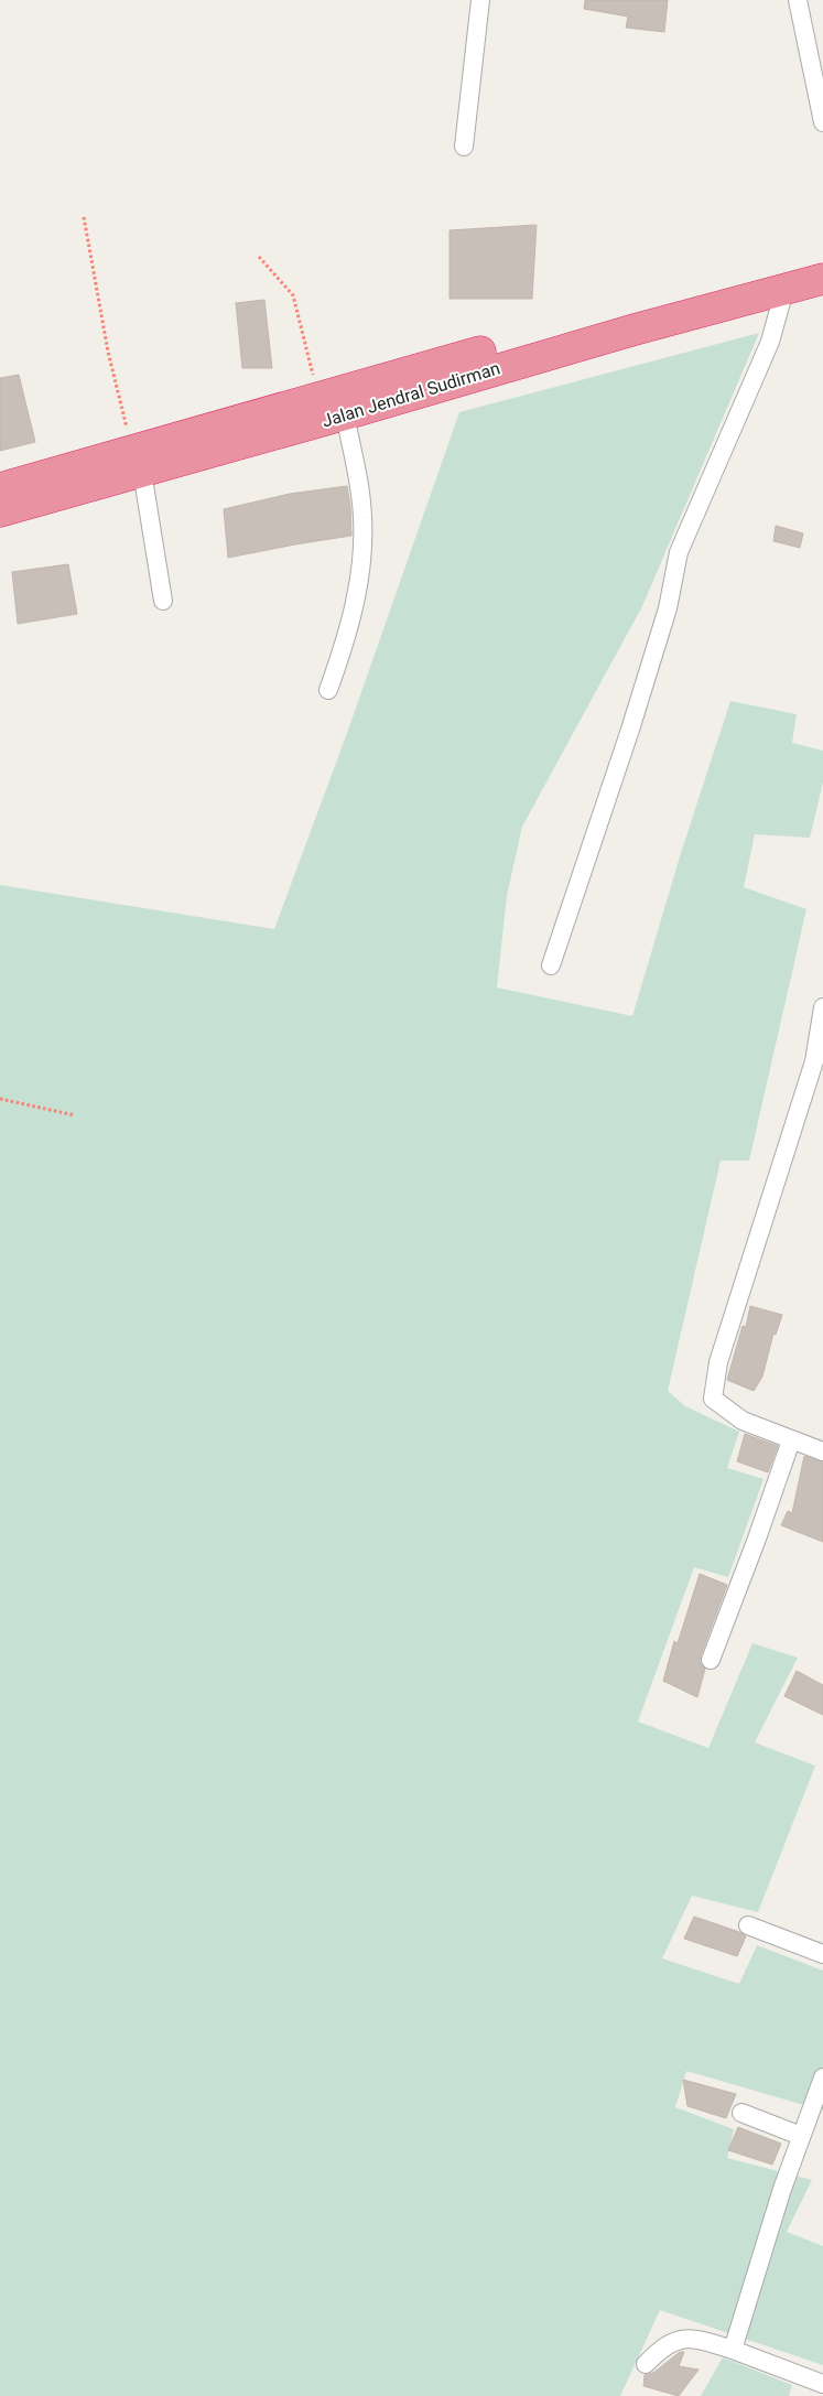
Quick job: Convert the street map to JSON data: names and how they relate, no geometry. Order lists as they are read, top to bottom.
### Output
{
  "streets": {
    "highway": ["Jalan Jendral Sudirman"]
  }
}
